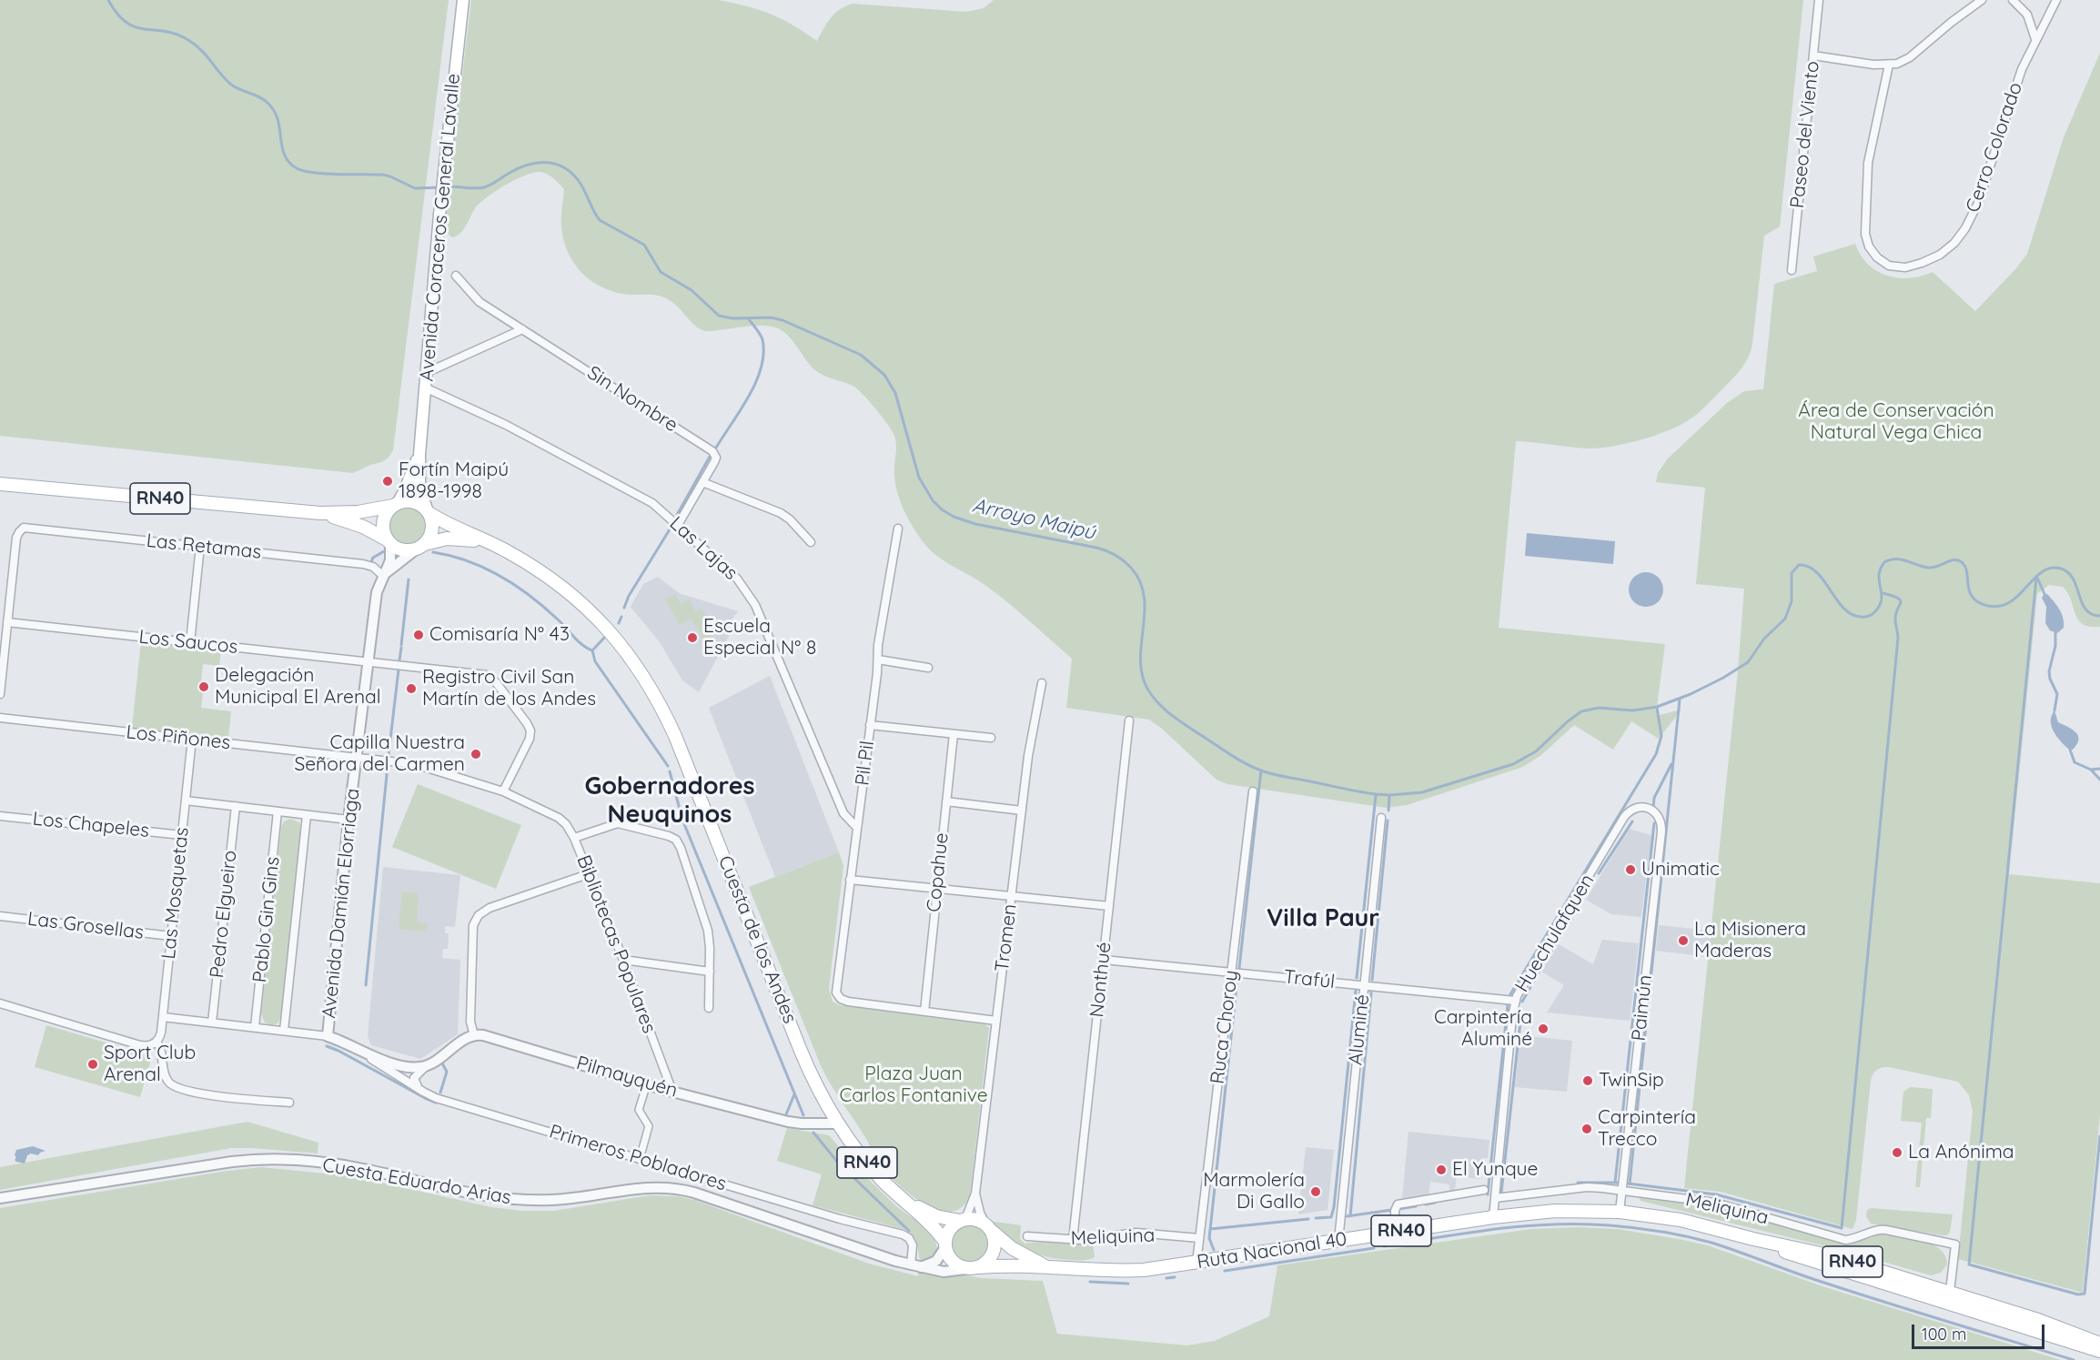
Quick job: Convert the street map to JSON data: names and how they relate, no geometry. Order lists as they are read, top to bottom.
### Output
{
  "streets": {
    "main road": [
      "Avenida Coraceros General Lavalle",
      "RN40",
      "Cuesta de los Andes",
      "Ruta Nacional 40"
    ],
    "street": [
      "Paseo del Viento",
      "Cerro Colorado",
      "Sin Nombre",
      "Las Retamas",
      "Las Lajas",
      "Los Saucos",
      "Los Piñones",
      "Pil Pil",
      "Los Chapeles",
      "Copahue",
      "Las Mosquetas",
      "Avenida Damián Elorriaga",
      "Pedro Elgueiro",
      "Pablo Gin Gins",
      "Las Grosellas",
      "Huechulafquen",
      "Tromen",
      "Bibliotecas Populares",
      "Nonthué",
      "Trafúl",
      "Paimún",
      "Ruca Choroy",
      "Aluminé",
      "Pilmayquén",
      "Primeros Pobladores",
      "Cuesta Eduardo Arias",
      "Meliquina"
    ]
  },
  "crossings": [
    ["Avenida Coraceros General Lavalle", "RN40"],
    ["Avenida Coraceros General Lavalle", "Las Lajas"],
    ["Avenida Coraceros General Lavalle", "Avenida Damián Elorriaga"],
    ["Avenida Coraceros General Lavalle", "Cuesta de los Andes"],
    ["Sin Nombre", "Las Lajas"],
    ["RN40", "Avenida Damián Elorriaga"],
    ["RN40", "Tromen"],
    ["RN40", "Cuesta de los Andes"],
    ["RN40", "Cuesta Eduardo Arias"],
    ["RN40", "Ruta Nacional 40"],
    ["Las Retamas", "Los Saucos"],
    ["Las Retamas", "Avenida Damián Elorriaga"],
    ["Las Lajas", "Pil Pil"],
    ["Los Saucos", "Avenida Damián Elorriaga"],
    ["Los Saucos", "Bibliotecas Populares"],
    ["Los Piñones", "Las Mosquetas"],
    ["Los Piñones", "Avenida Damián Elorriaga"],
    ["Los Piñones", "Bibliotecas Populares"],
    ["Pil Pil", "Copahue"],
    ["Los Chapeles", "Las Mosquetas"],
    ["Las Mosquetas", "Las Grosellas"],
    ["Avenida Damián Elorriaga", "Cuesta de los Andes"],
    ["Avenida Damián Elorriaga", "Bibliotecas Populares"],
    ["Huechulafquen", "Trafúl"],
    ["Huechulafquen", "Paimún"],
    ["Huechulafquen", "Meliquina"],
    ["Huechulafquen", "Ruta Nacional 40"],
    ["Tromen", "Cuesta de los Andes"],
    ["Tromen", "Cuesta Eduardo Arias"],
    ["Tromen", "Ruta Nacional 40"],
    ["Cuesta de los Andes", "Pilmayquén"],
    ["Cuesta de los Andes", "Cuesta Eduardo Arias"],
    ["Cuesta de los Andes", "Ruta Nacional 40"],
    ["Bibliotecas Populares", "Pilmayquén"],
    ["Nonthué", "Trafúl"],
    ["Nonthué", "Meliquina"],
    ["Trafúl", "Ruca Choroy"],
    ["Trafúl", "Aluminé"],
    ["Paimún", "Meliquina"],
    ["Paimún", "Ruta Nacional 40"],
    ["Ruca Choroy", "Meliquina"],
    ["Ruca Choroy", "Ruta Nacional 40"],
    ["Aluminé", "Ruta Nacional 40"],
    ["Primeros Pobladores", "Cuesta Eduardo Arias"],
    ["Cuesta Eduardo Arias", "Ruta Nacional 40"],
    ["Meliquina", "Ruta Nacional 40"]
  ],
  "districts": ["Gobernadores Neuquinos", "Villa Paur"],
  "water": ["Arroyo Maipú"],
  "parks": ["Área de Conservación Natural Vega Chica", "Plaza Juan Carlos Fontanive"],
  "places": [
    "Fortín Maipú 1898-1998",
    "Comisaría N° 43",
    "Escuela Especial N° 8",
    "Delegación Municipal El Arenal",
    "Registro Civil San Martín de los Andes",
    "Capilla Nuestra Señora del Carmen",
    "Unimatic",
    "La Misionera Maderas",
    "Carpintería Aluminé",
    "Sport Club Arenal",
    "TwinSip",
    "Carpintería Trecco",
    "La Anónima",
    "El Yunque",
    "Marmolería Di Gallo"
  ],
  "scale_bar": "100 m"
}
